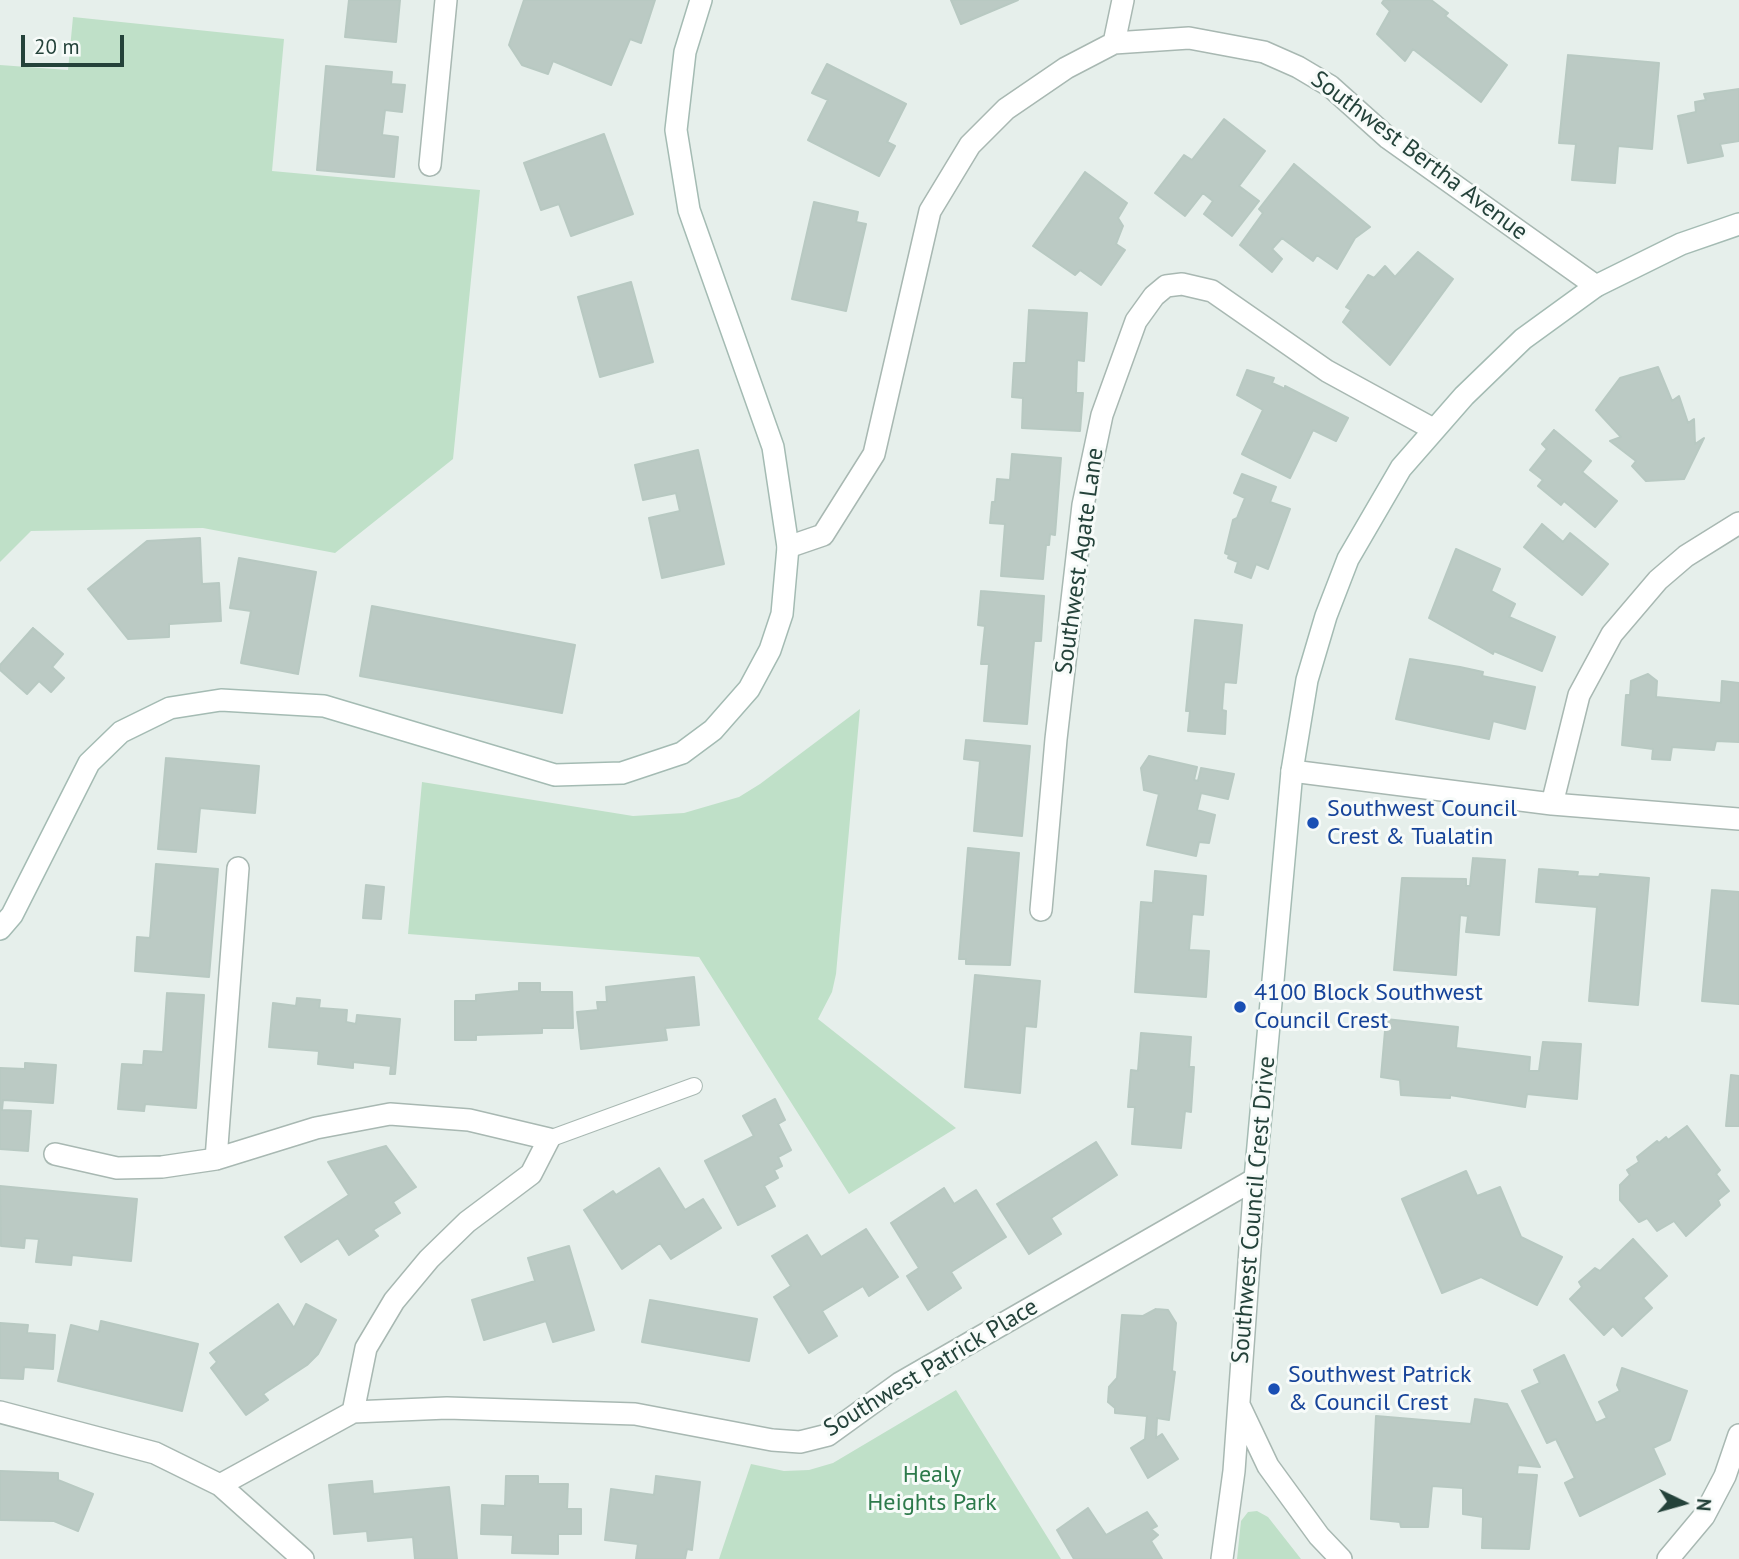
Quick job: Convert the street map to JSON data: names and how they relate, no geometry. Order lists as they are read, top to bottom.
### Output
{
  "streets": {
    "street": [
      "Southwest Bertha Avenue",
      "Southwest Agate Lane",
      "Southwest Council Crest Drive",
      "Southwest Patrick Place"
    ]
  },
  "crossings": [
    ["Southwest Bertha Avenue", "Southwest Council Crest Drive"],
    ["Southwest Agate Lane", "Southwest Council Crest Drive"],
    ["Southwest Council Crest Drive", "Southwest Patrick Place"]
  ],
  "parks": ["Healy Heights Park"],
  "places": ["Southwest Council Crest & Tualatin", "4100 Block Southwest Council Crest", "Southwest Patrick & Council Crest"],
  "scale_bar": "20 m",
  "north": "right"
}
